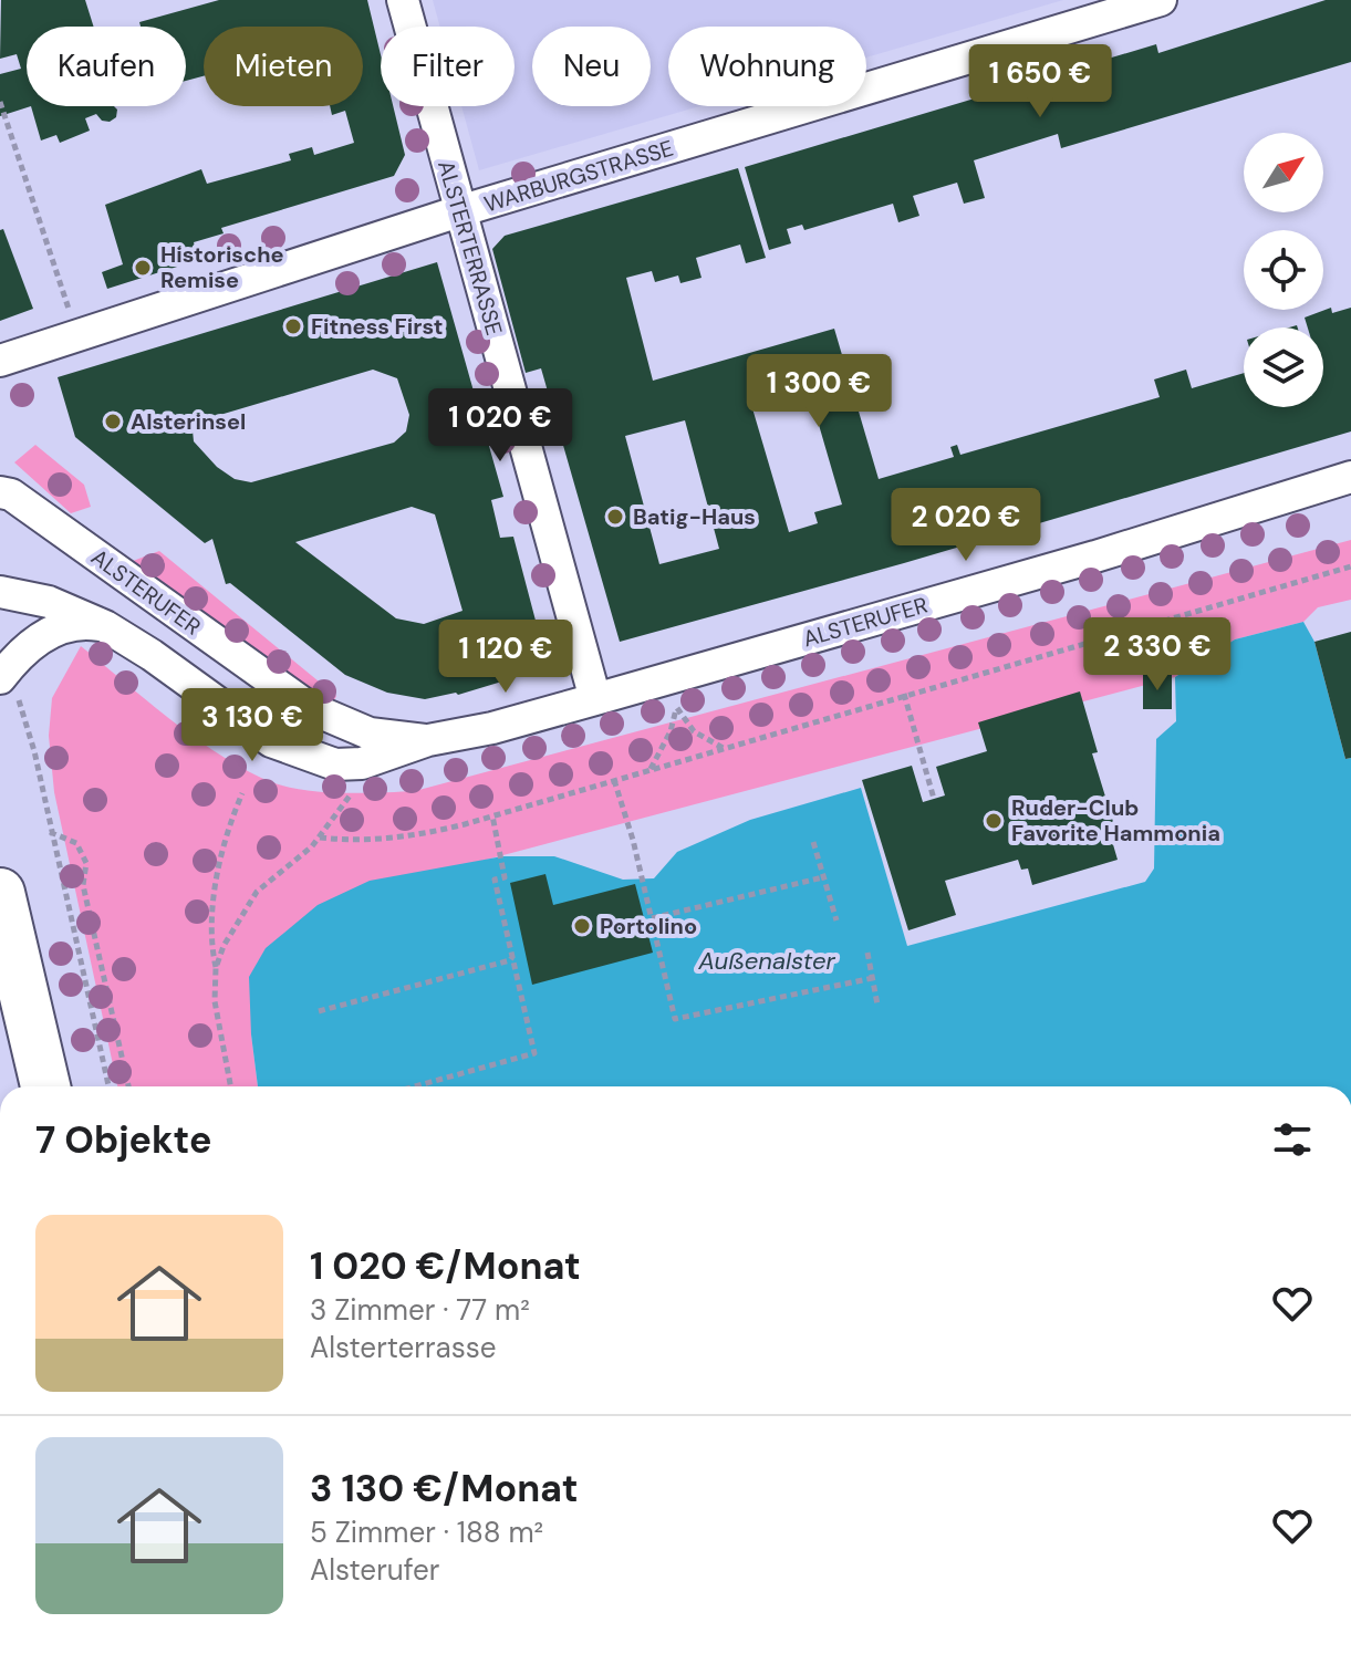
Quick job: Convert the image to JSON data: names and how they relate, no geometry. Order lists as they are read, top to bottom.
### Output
{
  "streets": {
    "street": ["WARBURGSTRASSE", "ALSTERTERRASSE", "ALSTERUFER"]
  },
  "crossings": [
    ["WARBURGSTRASSE", "ALSTERTERRASSE"],
    ["ALSTERTERRASSE", "ALSTERUFER"]
  ],
  "water": ["Außenalster"],
  "places": [
    "Historische Remise",
    "Fitness First",
    "Alsterinsel",
    "Batig-Haus",
    "Ruder-Club Favorite Hammonia",
    "Portolino"
  ],
  "north": "top right",
  "page": {
    "chip": [
      "Kaufen",
      "Mieten",
      "Filter",
      "Neu",
      "Wohnung"
    ],
    "price": [
      "1 650 €",
      "1 300 €",
      "1 020 €",
      "2 020 €",
      "2 330 €",
      "1 120 €",
      "3 130 €"
    ],
    "heading": "7 Objekte",
    "list": [
      {
        "name": "1 020 €/Monat",
        "note": "3 Zimmer · 77 m² · Alsterterrasse"
      },
      {
        "name": "3 130 €/Monat",
        "note": "5 Zimmer · 188 m² · Alsterufer"
      }
    ]
  }
}
